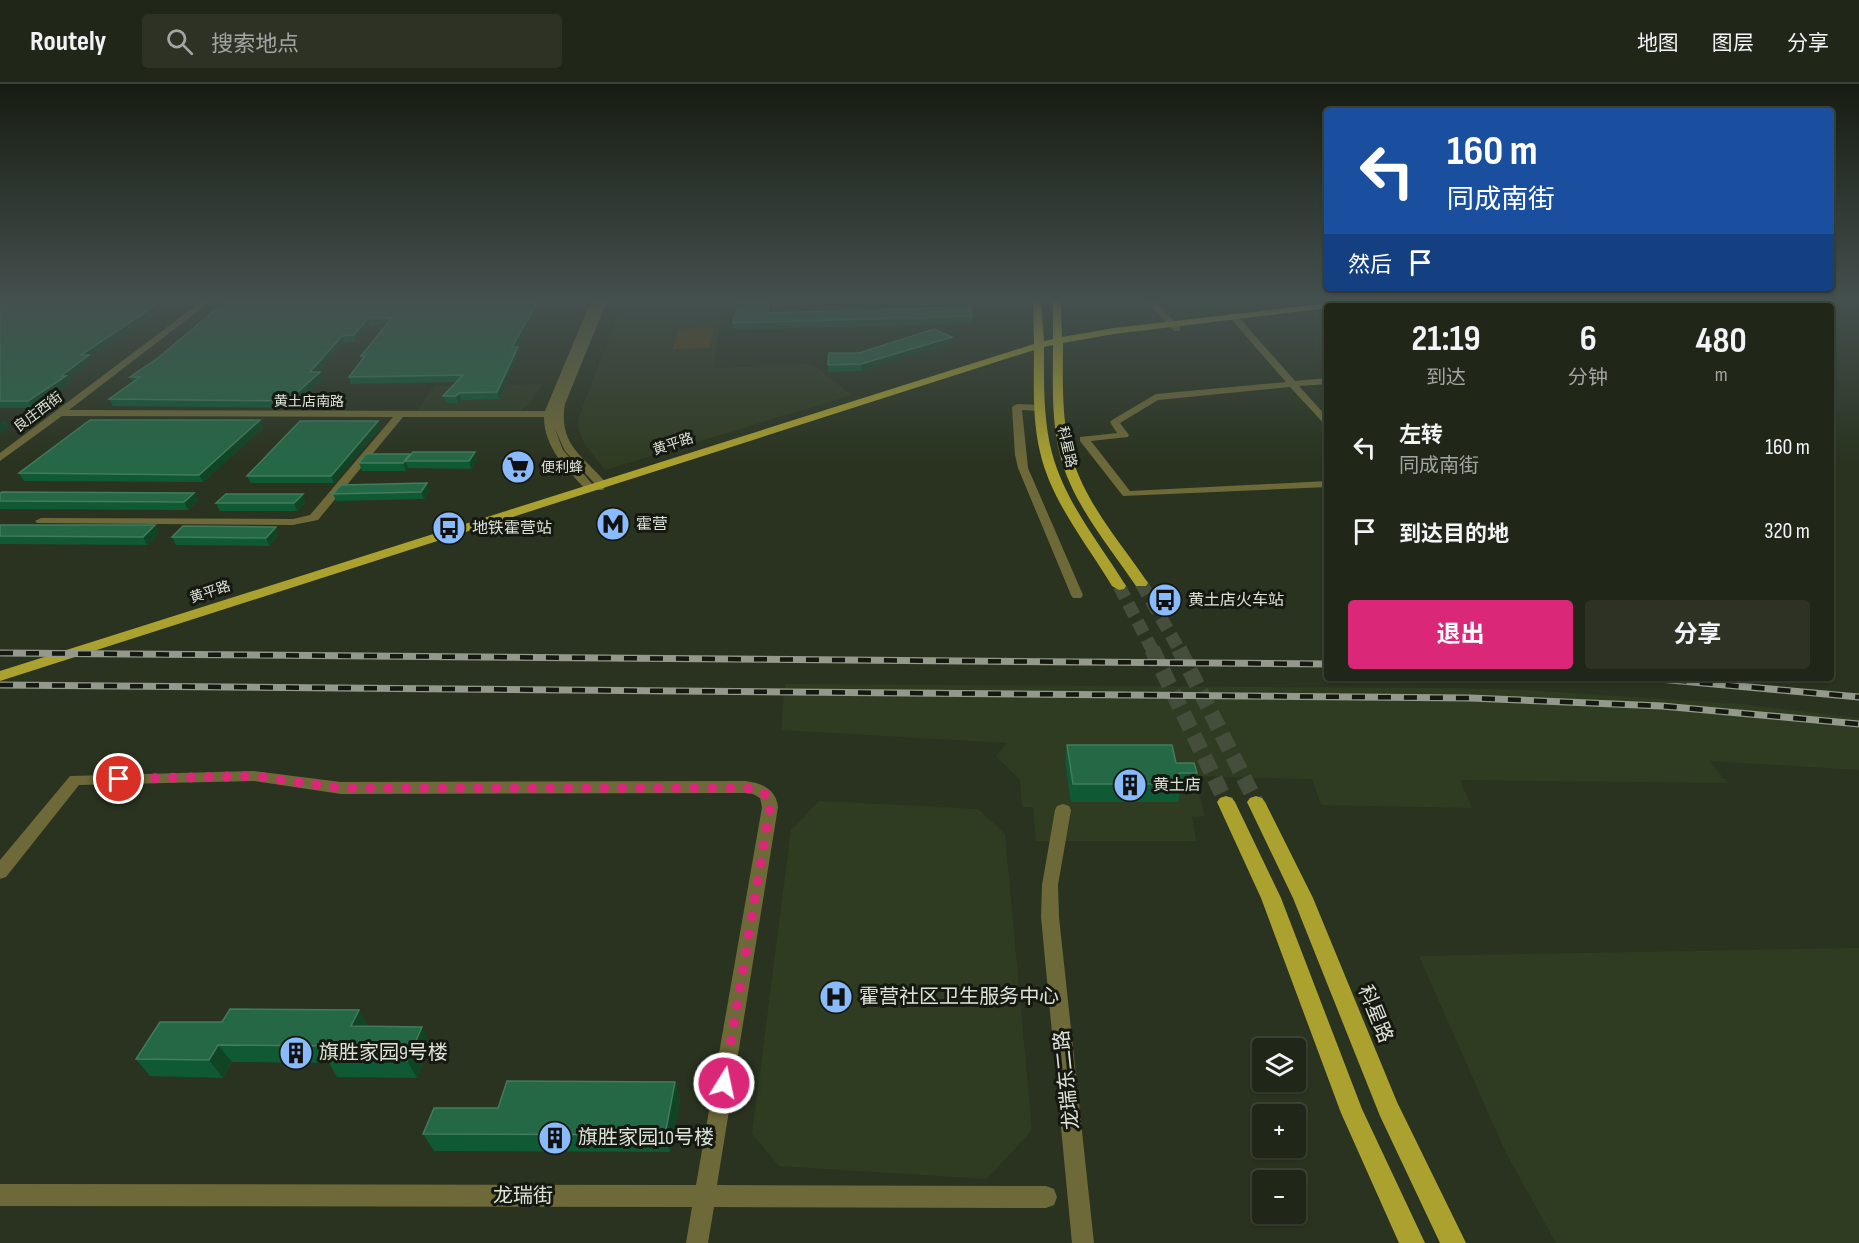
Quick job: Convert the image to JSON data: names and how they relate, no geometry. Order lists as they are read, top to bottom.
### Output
{
  "streets": {
    "main road": ["黄平路", "科星路"],
    "street": [
      "黄土店南路",
      "良庄西街",
      "龙瑞东二路",
      "龙瑞街"
    ]
  },
  "crossings": [
    ["黄土店南路", "良庄西街"]
  ],
  "places": {
    "supermarket": ["便利蜂"],
    "metro station": ["霍营"],
    "bus stop": ["地铁霍营站", "黄土店火车站"],
    "building": ["黄土店", "旗胜家园9号楼", "旗胜家园10号楼"],
    "hospital": ["霍营社区卫生服务中心"]
  },
  "page": {
    "header": "Routely",
    "search": "搜索地点",
    "nav": ["地图", "图层", "分享"],
    "turn": ["160 m", "同成南街"],
    "then": "然后",
    "eta": [
      "21:19",
      "到达",
      "6",
      "分钟",
      "480",
      "m"
    ],
    "list": [
      {
        "name": "左转",
        "note": "同成南街",
        "value": "160 m"
      },
      {
        "name": "到达目的地",
        "value": "320 m"
      }
    ],
    "buttons": ["退出", "分享"],
    "map_buttons": ["+", "−"]
  }
}
